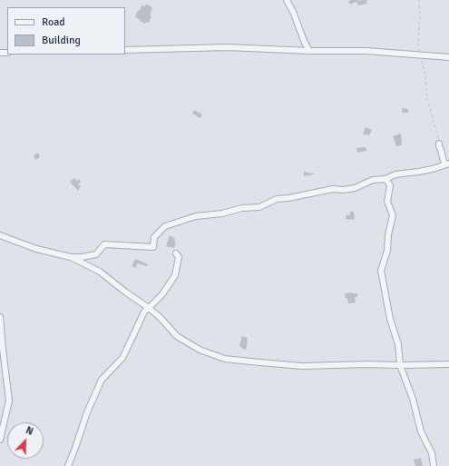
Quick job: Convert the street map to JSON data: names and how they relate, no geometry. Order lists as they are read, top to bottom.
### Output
{
  "legend": ["Road", "Building"],
  "north": "top right"
}
